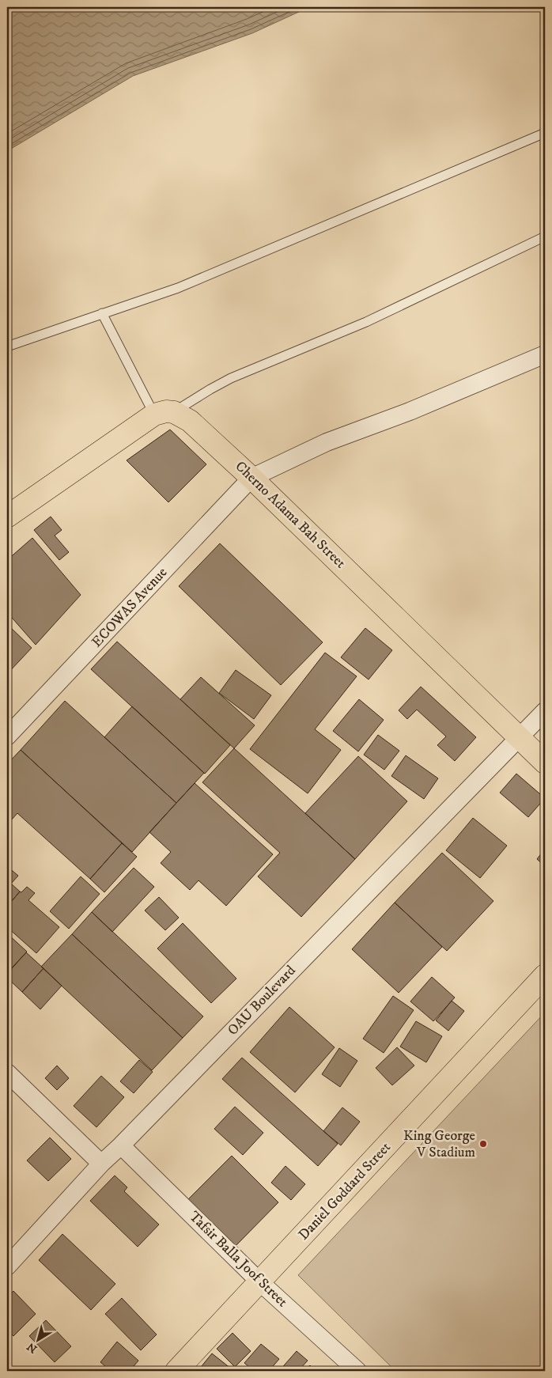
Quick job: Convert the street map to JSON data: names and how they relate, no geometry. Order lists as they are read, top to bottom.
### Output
{
  "streets": {
    "highway": ["Cherno Adama Bah Street", "Daniel Goddard Street"],
    "street": ["ECOWAS Avenue", "OAU Boulevard", "Tafsir Balla Joof Street"]
  },
  "crossings": [
    ["Cherno Adama Bah Street", "ECOWAS Avenue"],
    ["Cherno Adama Bah Street", "OAU Boulevard"],
    ["OAU Boulevard", "Tafsir Balla Joof Street"],
    ["Daniel Goddard Street", "Tafsir Balla Joof Street"]
  ],
  "places": ["King George V Stadium"],
  "north": "bottom left"
}
